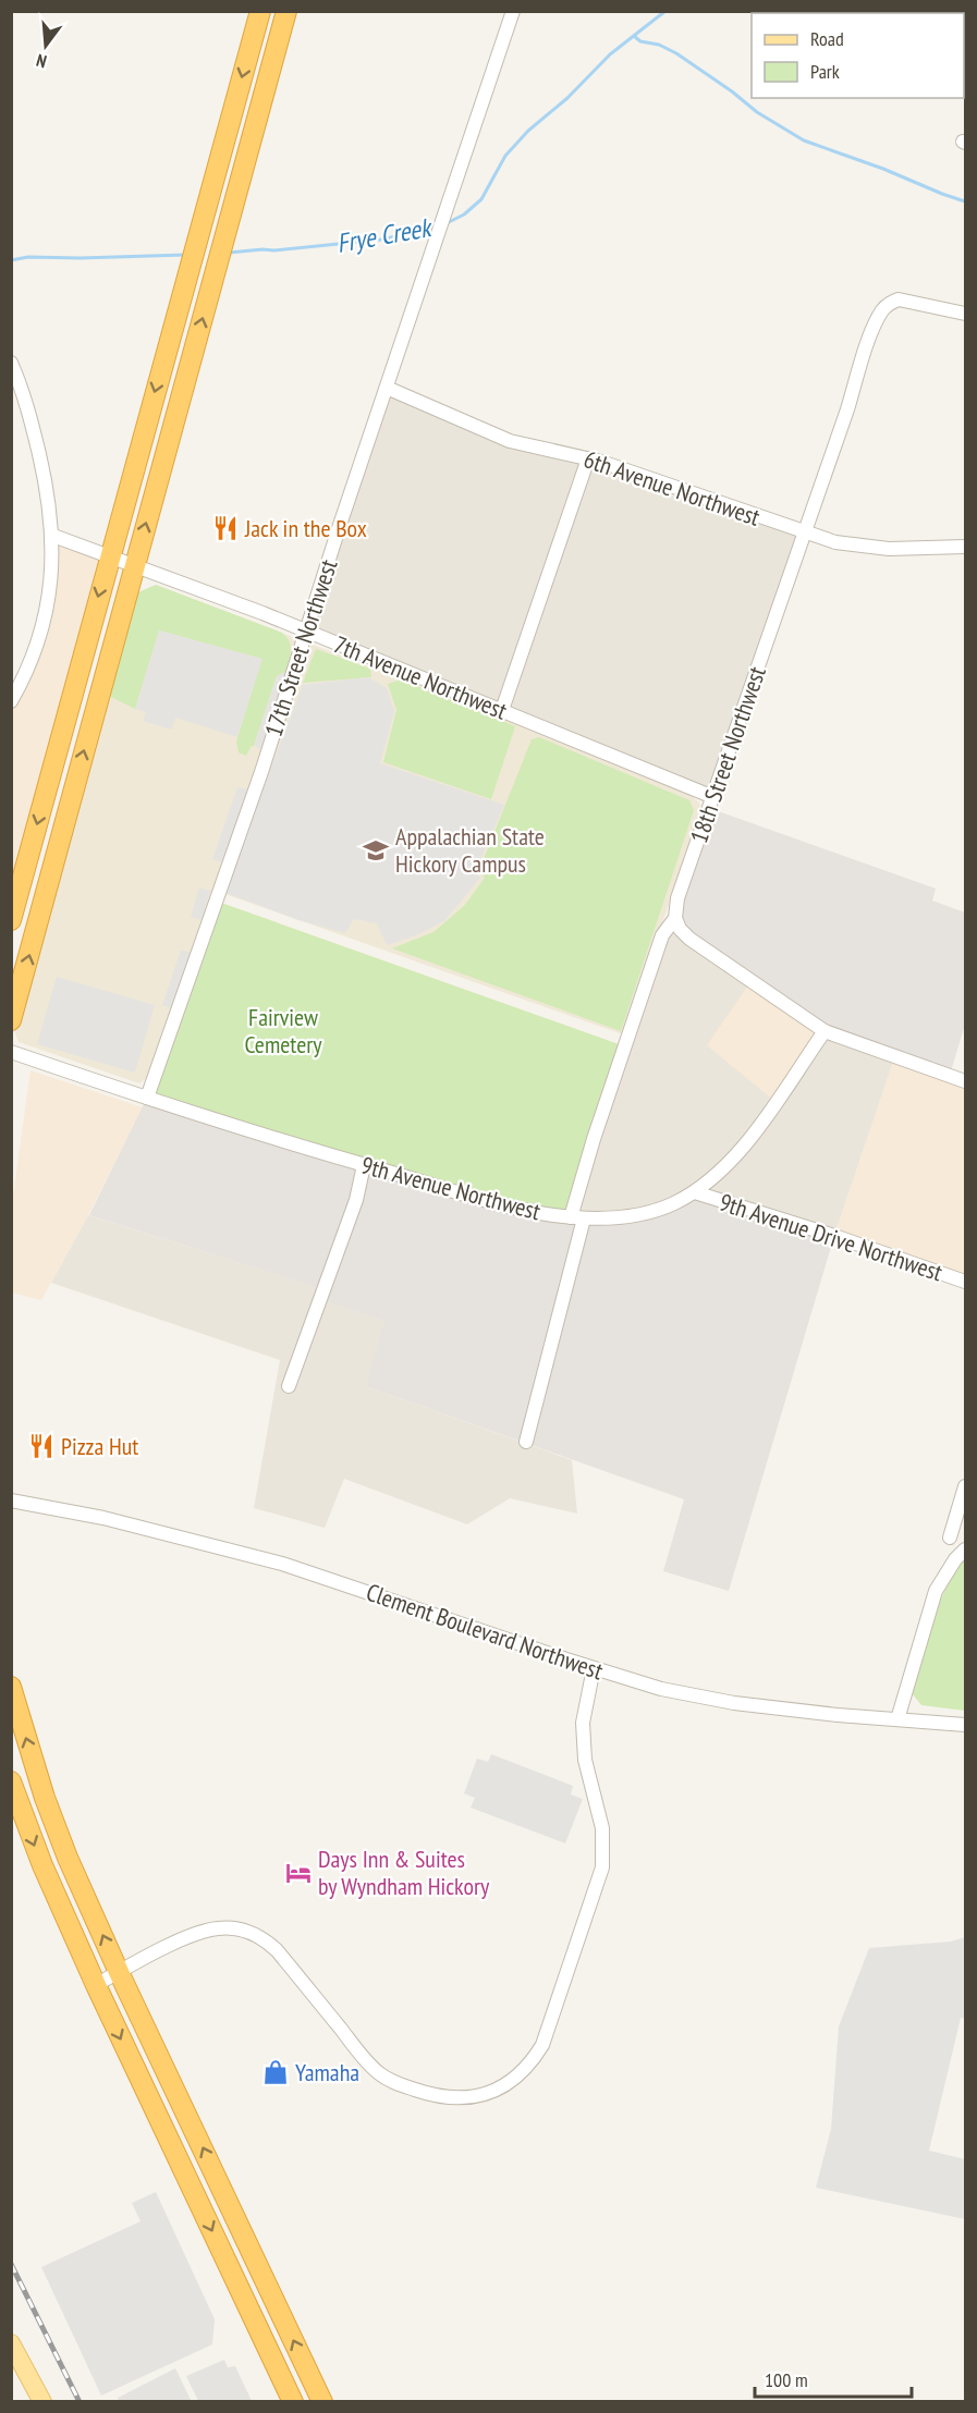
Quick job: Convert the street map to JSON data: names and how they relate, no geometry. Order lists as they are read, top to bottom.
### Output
{
  "streets": {
    "street": [
      "6th Avenue Northwest",
      "17th Street Northwest",
      "7th Avenue Northwest",
      "18th Street Northwest",
      "9th Avenue Northwest",
      "9th Avenue Drive Northwest",
      "Clement Boulevard Northwest"
    ]
  },
  "crossings": [
    ["6th Avenue Northwest", "17th Street Northwest"],
    ["6th Avenue Northwest", "18th Street Northwest"],
    ["17th Street Northwest", "7th Avenue Northwest"],
    ["17th Street Northwest", "9th Avenue Northwest"],
    ["7th Avenue Northwest", "18th Street Northwest"],
    ["18th Street Northwest", "9th Avenue Northwest"],
    ["9th Avenue Northwest", "9th Avenue Drive Northwest"]
  ],
  "water": ["Frye Creek"],
  "parks": ["Fairview Cemetery"],
  "places": {
    "restaurant": ["Jack in the Box", "Pizza Hut"],
    "school or university": ["Appalachian State Hickory Campus"],
    "hotel": ["Days Inn & Suites by Wyndham Hickory"],
    "shop": ["Yamaha"]
  },
  "legend": ["Road", "Park"],
  "scale_bar": "100 m",
  "north": "bottom"
}
